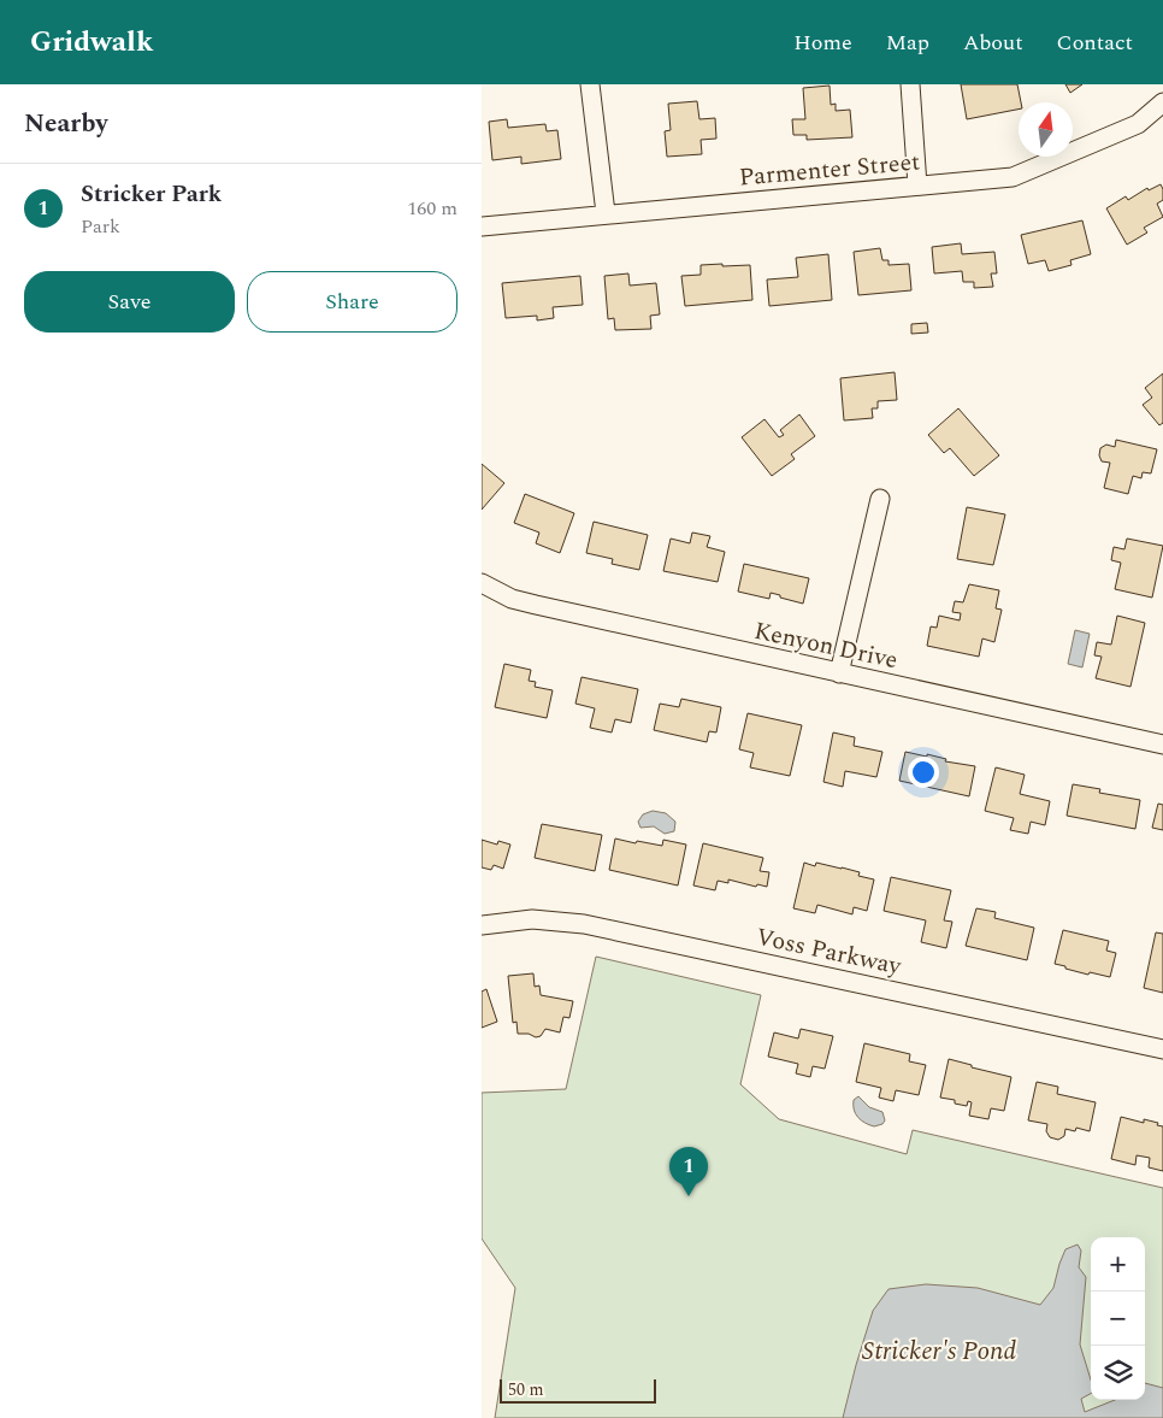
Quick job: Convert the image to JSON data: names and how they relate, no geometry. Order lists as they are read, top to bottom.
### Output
{
  "streets": {
    "street": ["Parmenter Street", "Kenyon Drive", "Voss Parkway"]
  },
  "water": ["Stricker's Pond"],
  "scale_bar": "50 m",
  "north": "top",
  "page": {
    "header": "Gridwalk",
    "nav": [
      "Home",
      "Map",
      "About",
      "Contact"
    ],
    "heading": "Nearby",
    "list": [
      {
        "mark": "1",
        "name": "Stricker Park",
        "note": "Park",
        "value": "160 m"
      }
    ],
    "buttons": ["Save", "Share"],
    "pins": "1",
    "map_buttons": ["+", "−"],
    "scale": "50 m"
  }
}
